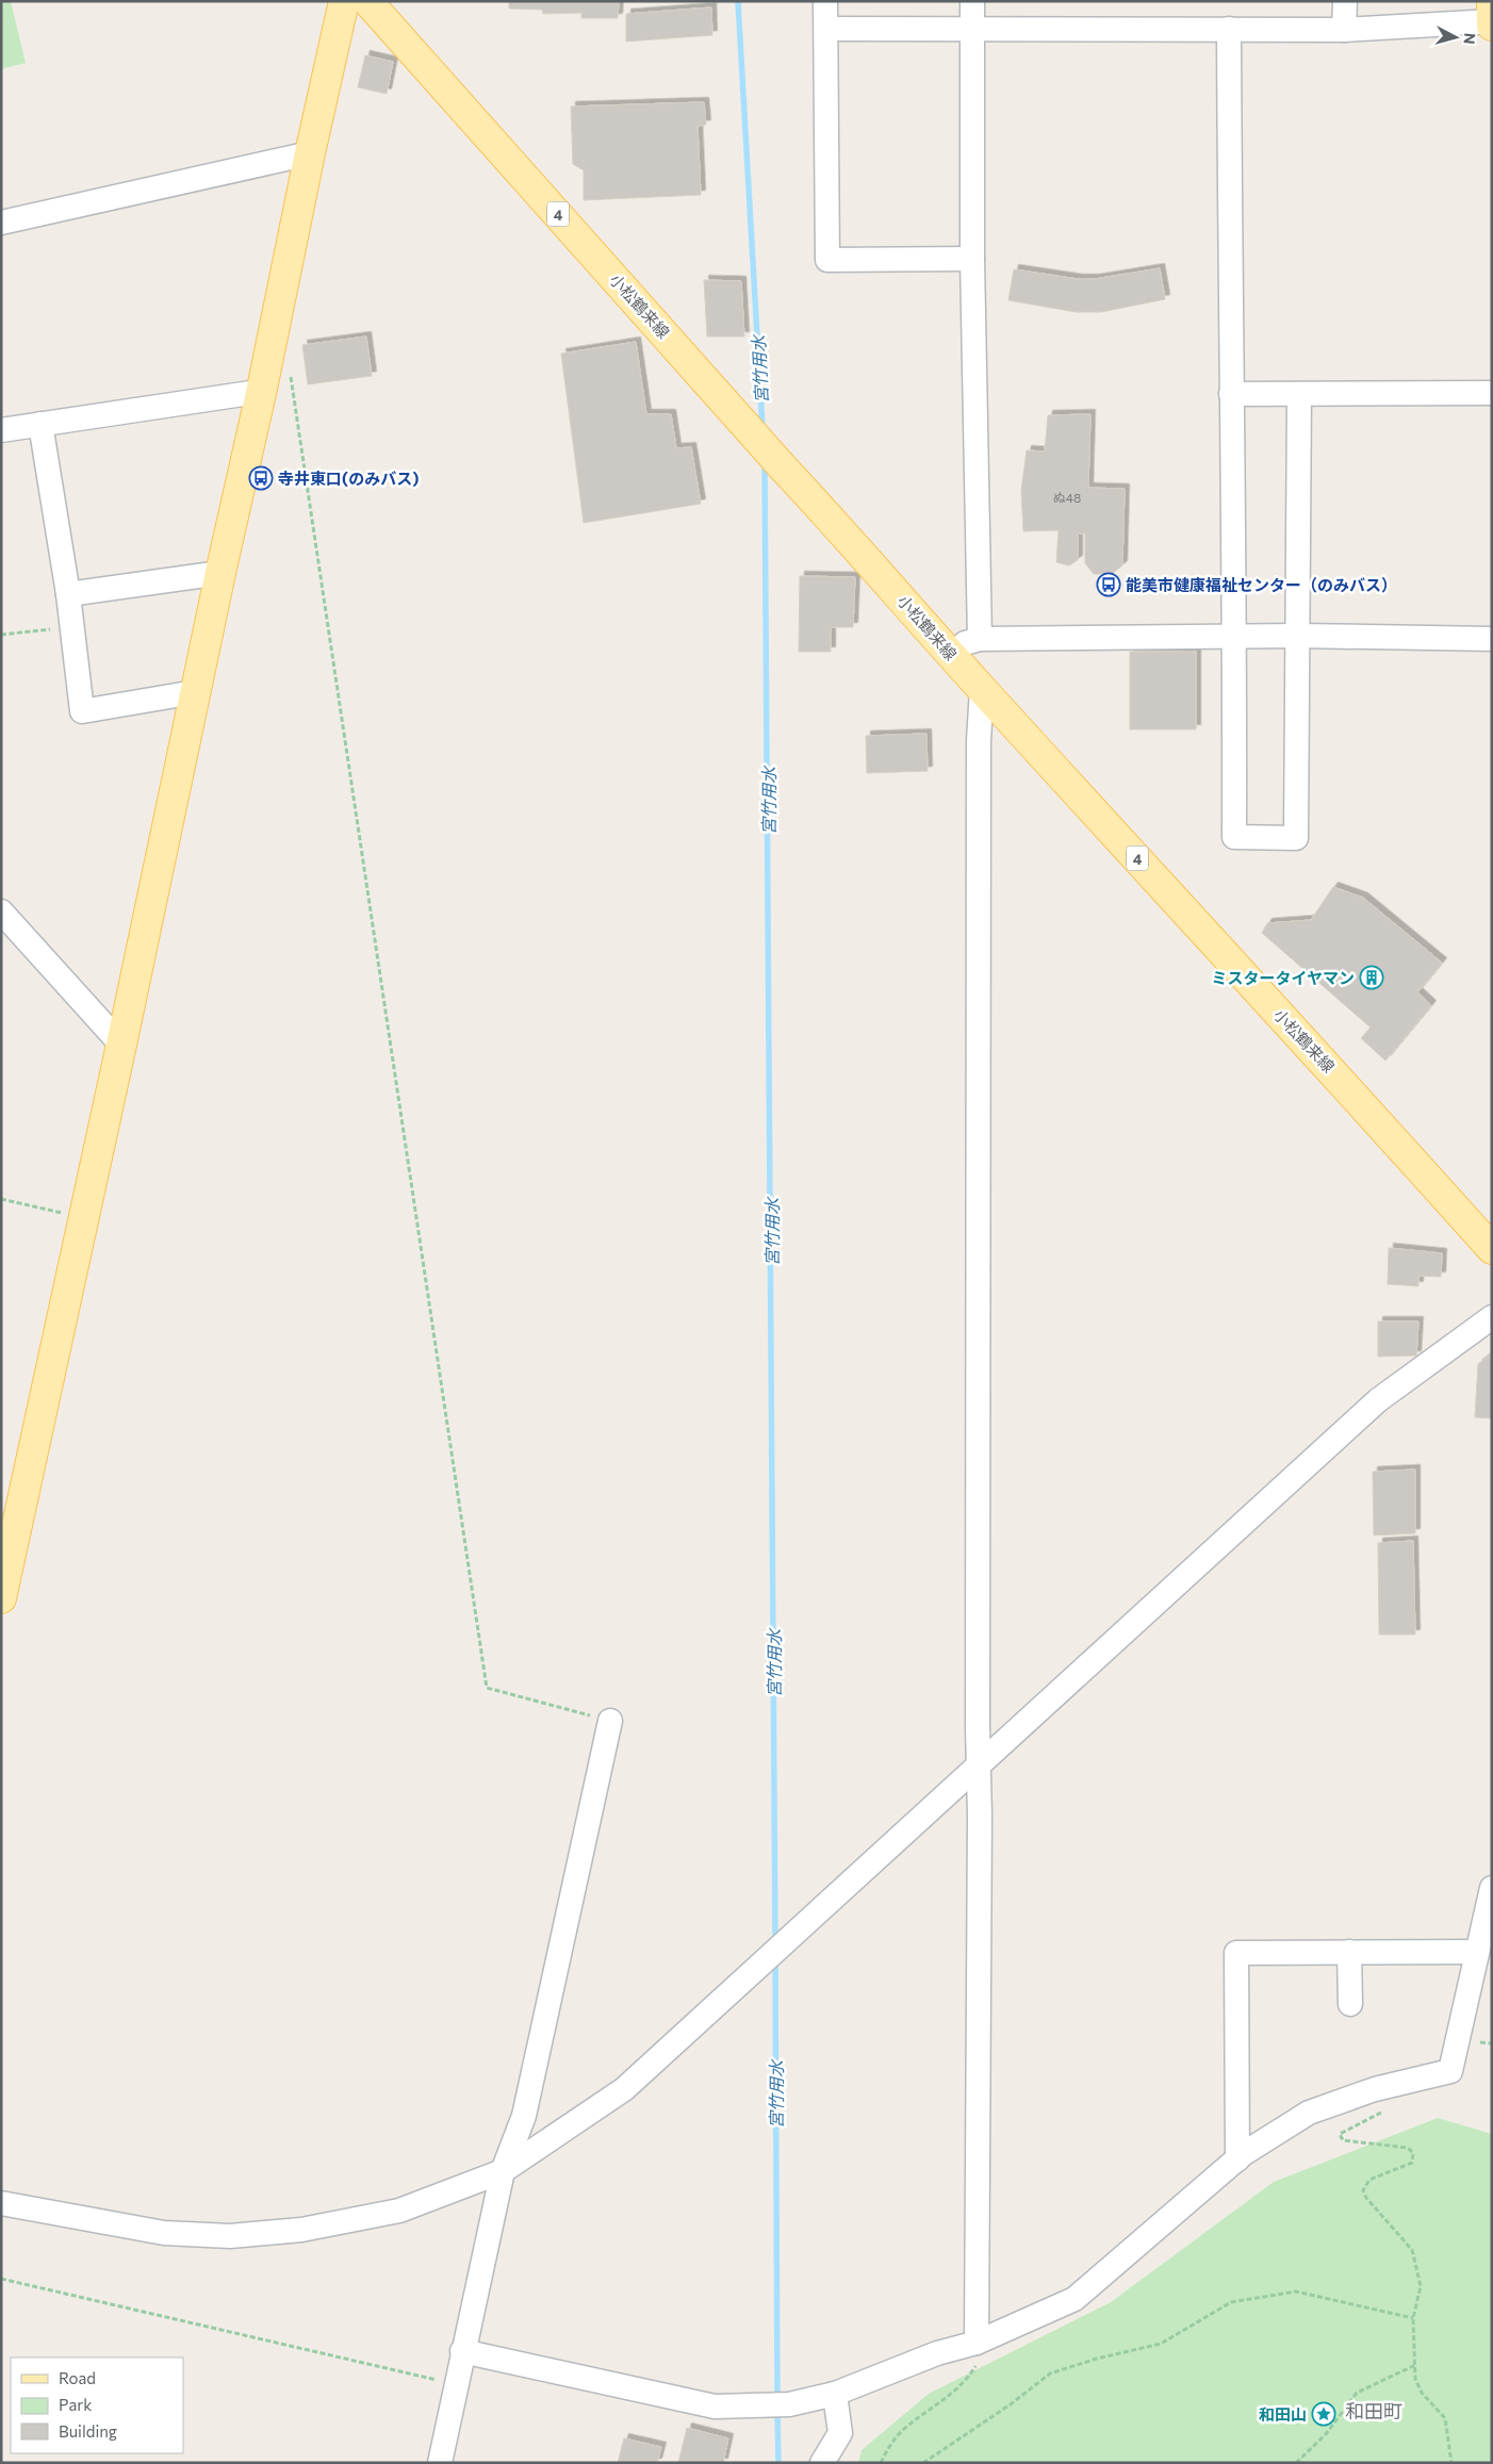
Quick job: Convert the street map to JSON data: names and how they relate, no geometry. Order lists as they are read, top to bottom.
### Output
{
  "streets": {
    "main road": ["4", "小松鶴来線"]
  },
  "districts": ["和田町"],
  "water": ["宮竹用水"],
  "places": {
    "bus stop": ["寺井東口(のみバス)", "能美市健康福祉センター（のみバス）"],
    "building": ["ミスタータイヤマン"],
    "place": ["和田山"]
  },
  "house_numbers": ["ぬ48"],
  "legend": ["Road", "Park", "Building"],
  "north": "right"
}
